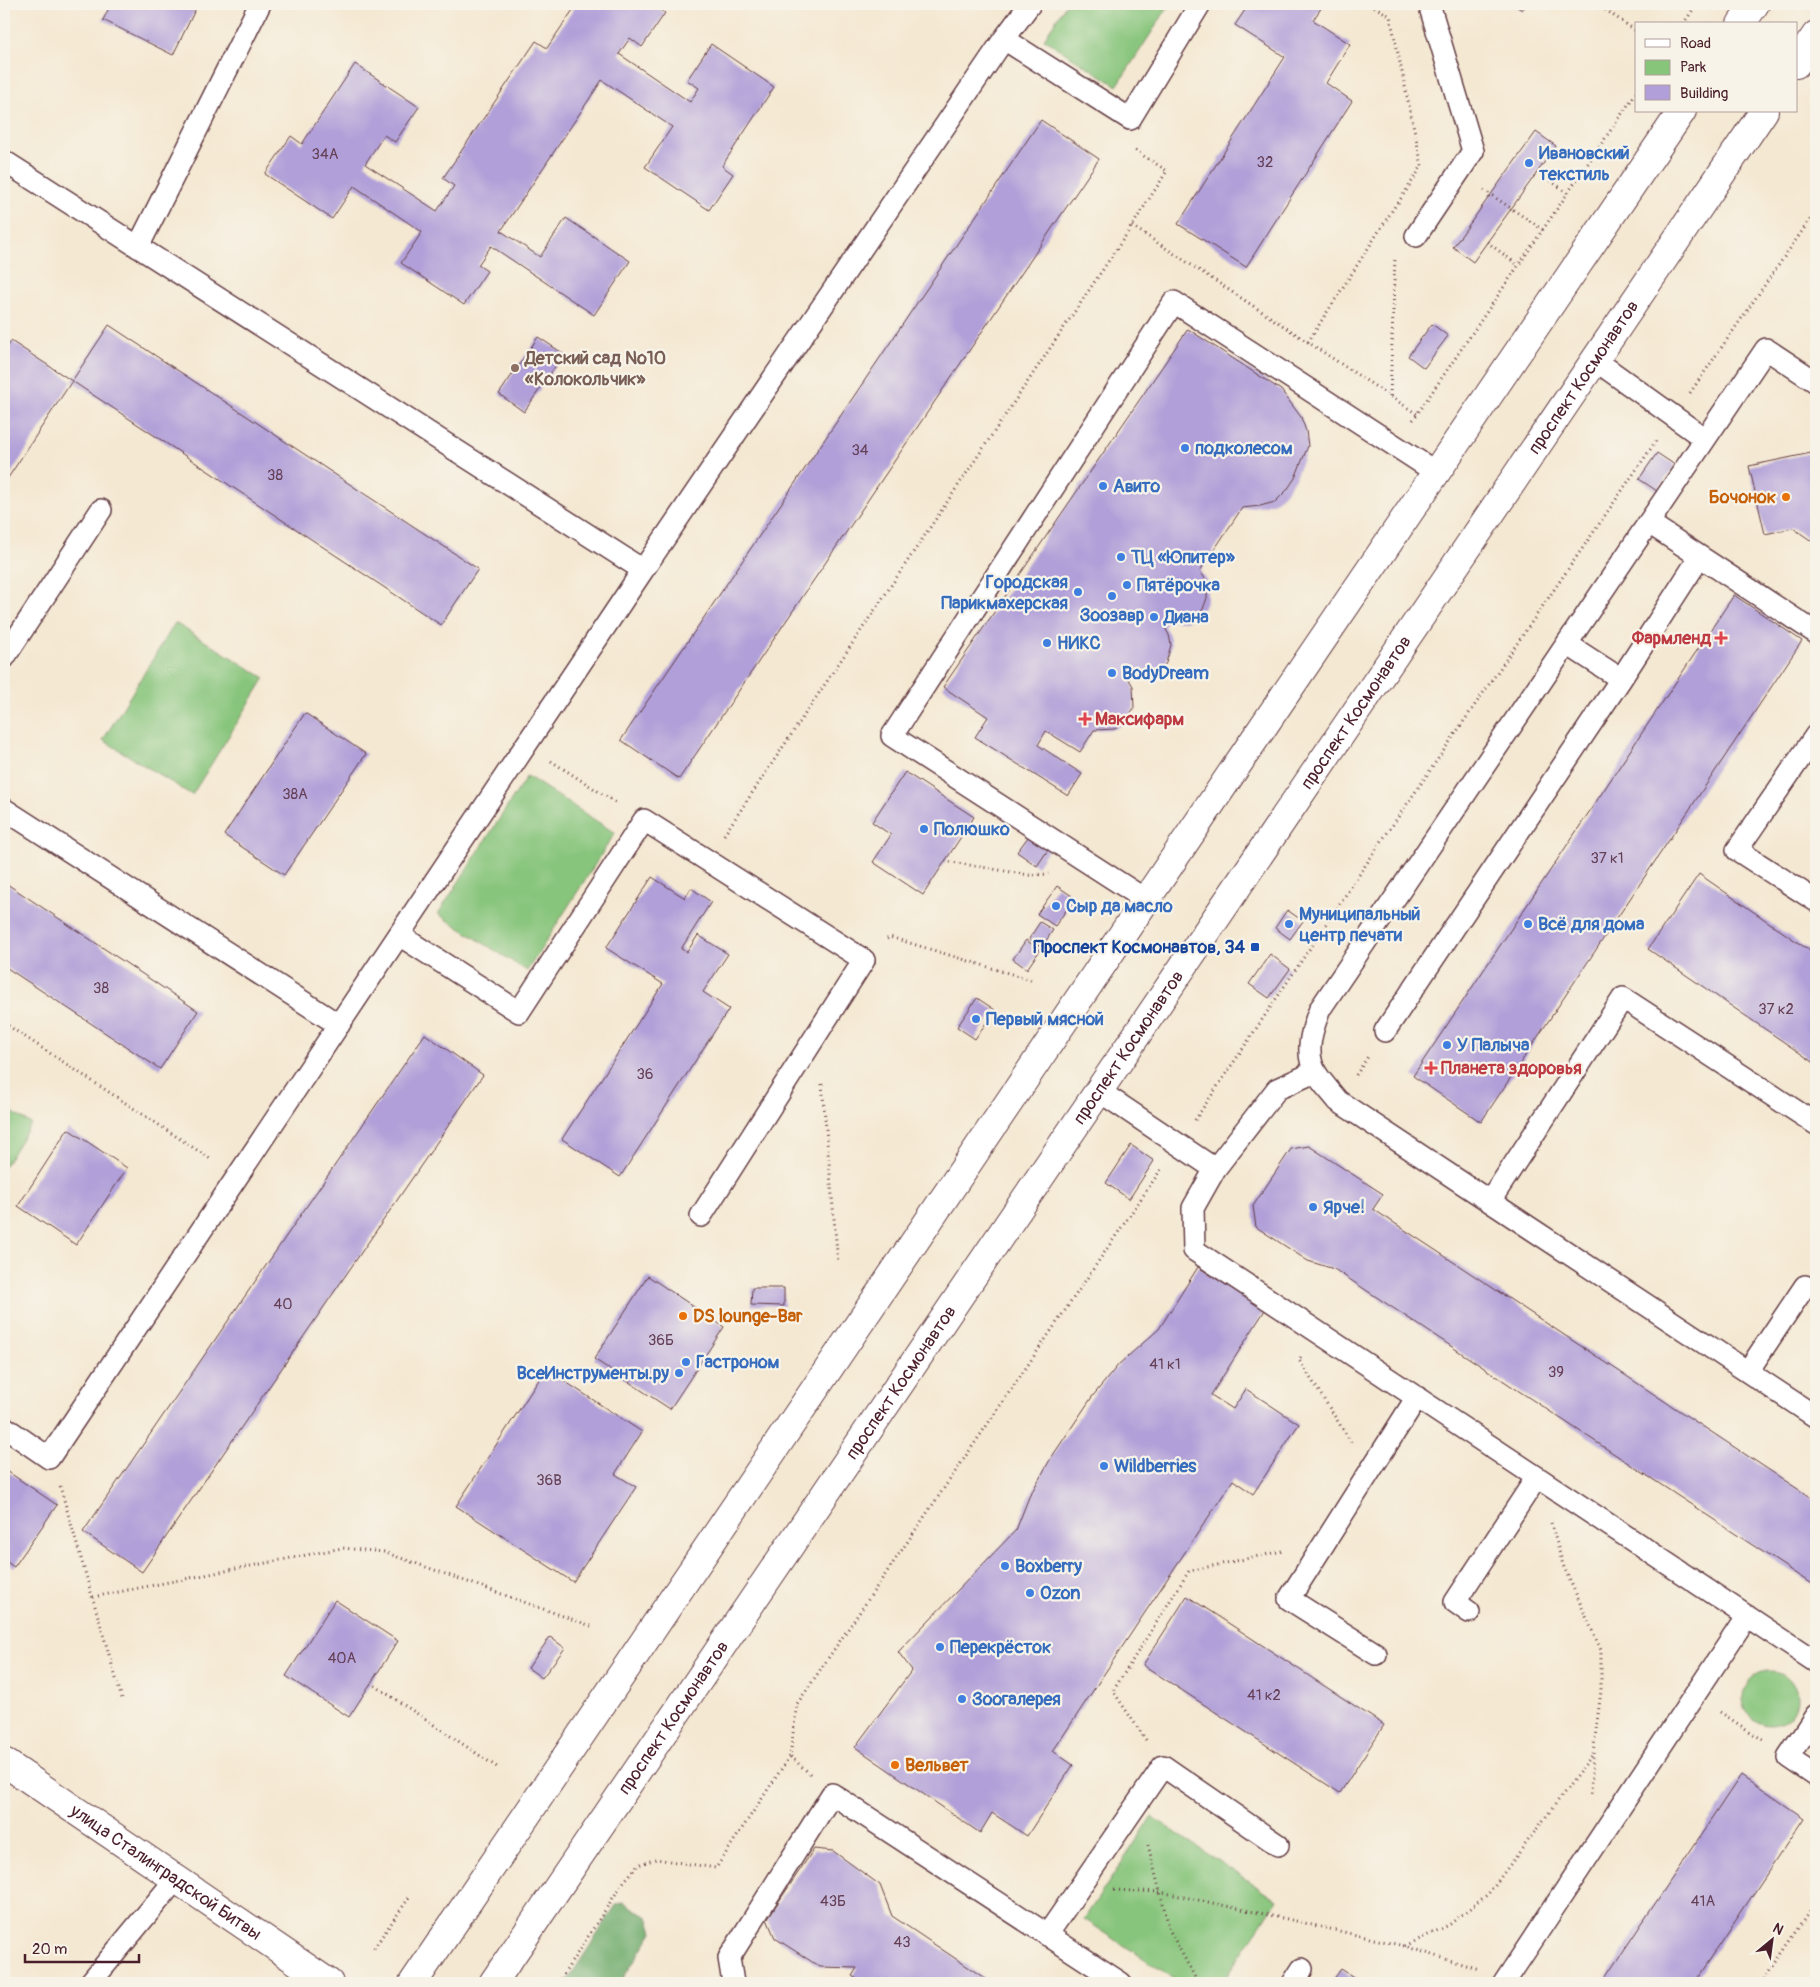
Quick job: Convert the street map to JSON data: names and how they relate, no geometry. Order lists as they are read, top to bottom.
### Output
{
  "streets": {
    "street": ["проспект Космонавтов", "улица Сталинградской Битвы"]
  },
  "places": {
    "other": [
      "Ивановский текстиль",
      "Детский сад №10 «Колокольчик»",
      "подколесом",
      "Авито",
      "Бочонок",
      "ТЦ «Юпитер»",
      "Пятёрочка",
      "Городская Парикмахерская",
      "Зоозавр",
      "Диана",
      "НИКС",
      "BodyDream",
      "Полюшко",
      "Сыр да масло",
      "Муниципальный центр печати",
      "Всё для дома",
      "Первый мясной",
      "У Палыча",
      "Ярче!",
      "DS lounge-Bar",
      "Гастроном",
      "ВсеИнструменты.ру",
      "Wildberries",
      "Boxberry",
      "Ozon",
      "Перекрёсток",
      "Зоогалерея",
      "Вельвет"
    ],
    "health": ["Фармленд", "Максифарм", "Планета здоровья"],
    "transit": ["Проспект Космонавтов, 34"]
  },
  "house_numbers": [
    "34А",
    "32",
    "34",
    "38",
    "38А",
    "37 к1",
    "38",
    "37 к2",
    "36",
    "40",
    "36Б",
    "41 к1",
    "39",
    "36В",
    "40А",
    "41 к2",
    "43Б",
    "41А",
    "43"
  ],
  "legend": ["Road", "Park", "Building"],
  "scale_bar": "20 m",
  "north": "top right"
}
